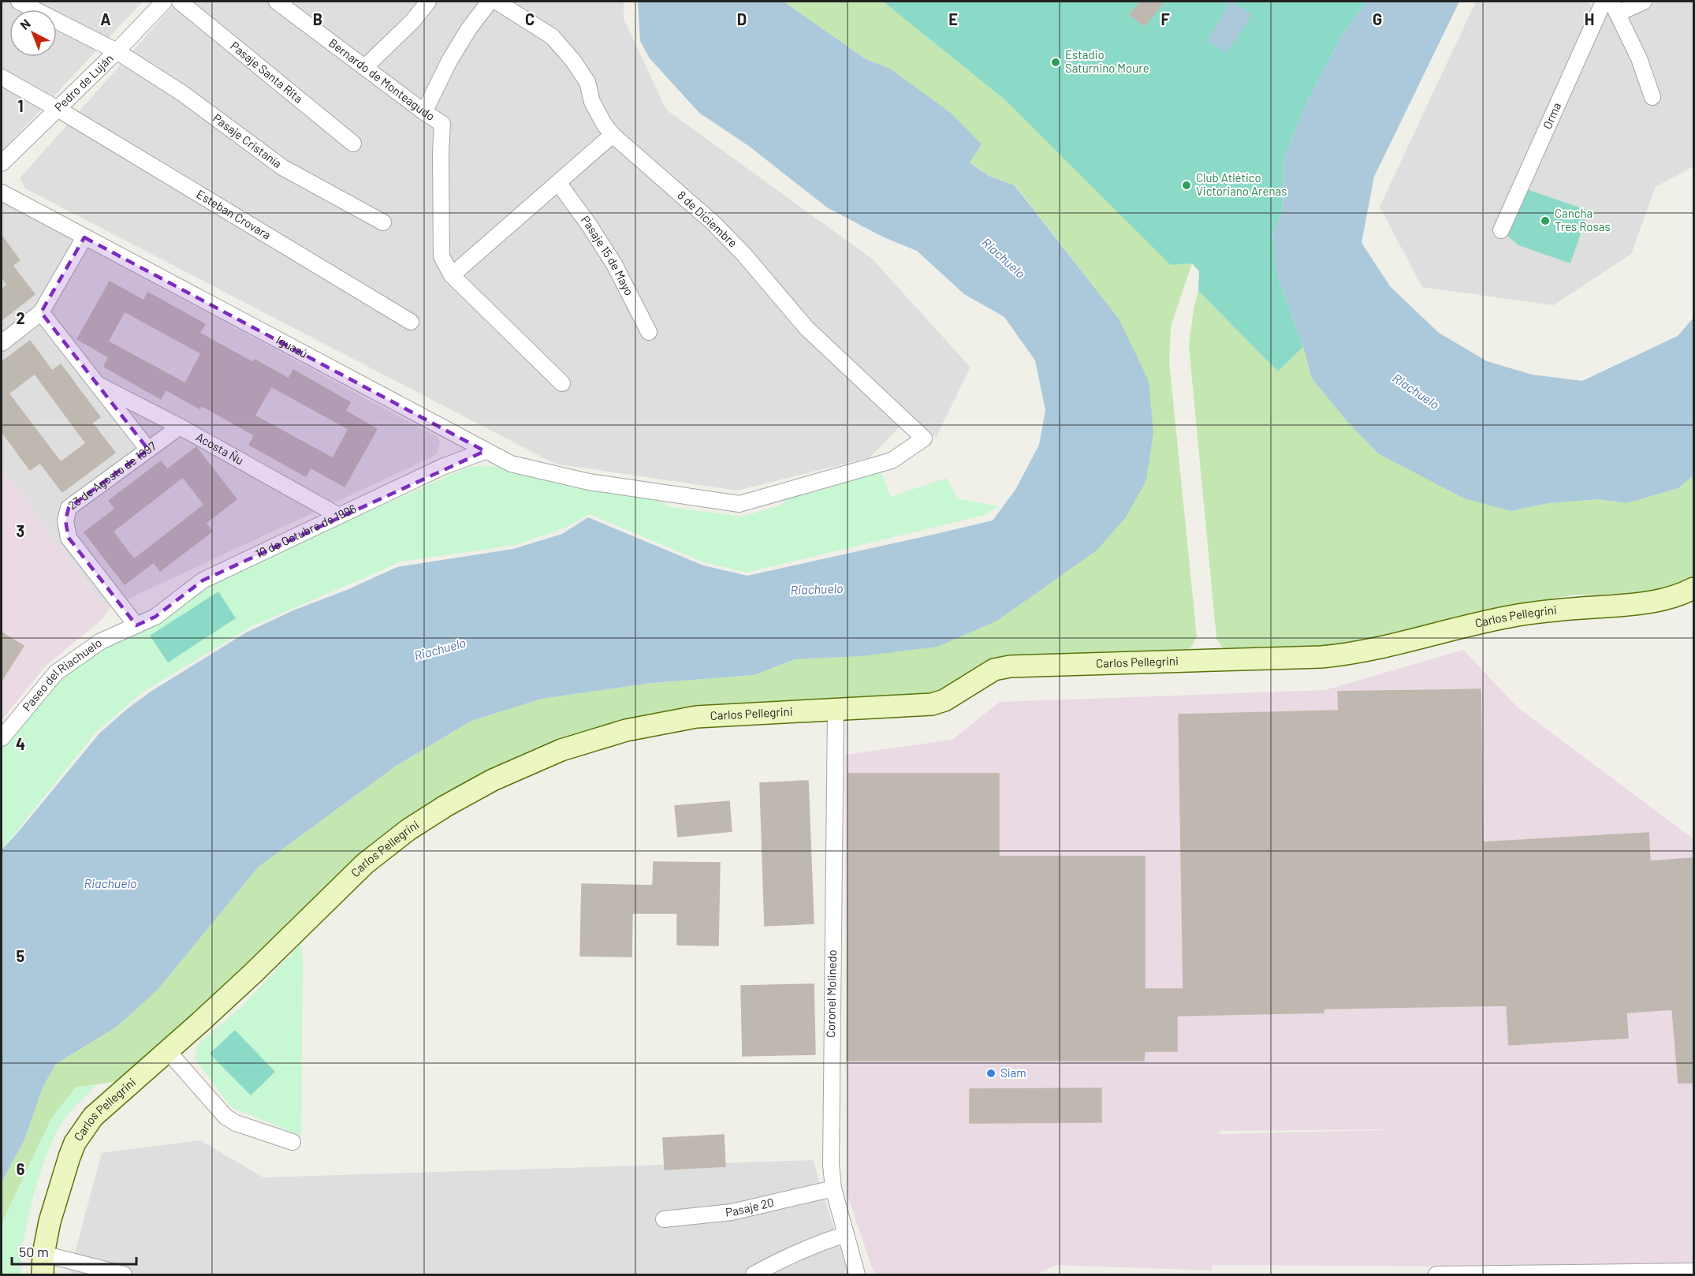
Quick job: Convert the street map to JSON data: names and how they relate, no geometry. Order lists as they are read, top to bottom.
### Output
{
  "streets": {
    "street": [
      "Pasaje Santa Rita",
      "Bernardo de Monteagudo",
      "Pedro de Luján",
      "Orma",
      "Pasaje Cristanía",
      "Esteban Crovara",
      "8 de Diciembre",
      "Pasaje 15 de Mayo",
      "Iguazú",
      "Acosta Ñu",
      "23 de Agosto de 1997",
      "10 de Octubre de 1996",
      "Carlos Pellegrini",
      "Paseo del Riachuelo",
      "Coronel Molinedo",
      "Pasaje 20"
    ]
  },
  "crossings": [
    ["Pedro de Luján", "Pasaje Cristanía"],
    ["Pedro de Luján", "Esteban Crovara"],
    ["8 de Diciembre", "Iguazú"],
    ["Iguazú", "10 de Octubre de 1996"],
    ["Acosta Ñu", "23 de Agosto de 1997"],
    ["Acosta Ñu", "10 de Octubre de 1996"],
    ["23 de Agosto de 1997", "10 de Octubre de 1996"],
    ["23 de Agosto de 1997", "Paseo del Riachuelo"],
    ["10 de Octubre de 1996", "Paseo del Riachuelo"],
    ["Carlos Pellegrini", "Coronel Molinedo"],
    ["Coronel Molinedo", "Pasaje 20"]
  ],
  "water": ["Riachuelo"],
  "places": [
    "Estadio Saturnino Moure",
    "Club Atlético Victoriano Arenas",
    "Cancha Tres Rosas",
    "Siam"
  ],
  "scale_bar": "50 m",
  "north": "top left",
  "grid": {
    "columns": [
      "A",
      "B",
      "C",
      "D",
      "E",
      "F",
      "G",
      "H"
    ],
    "rows": [
      "1",
      "2",
      "3",
      "4",
      "5",
      "6"
    ]
  }
}
